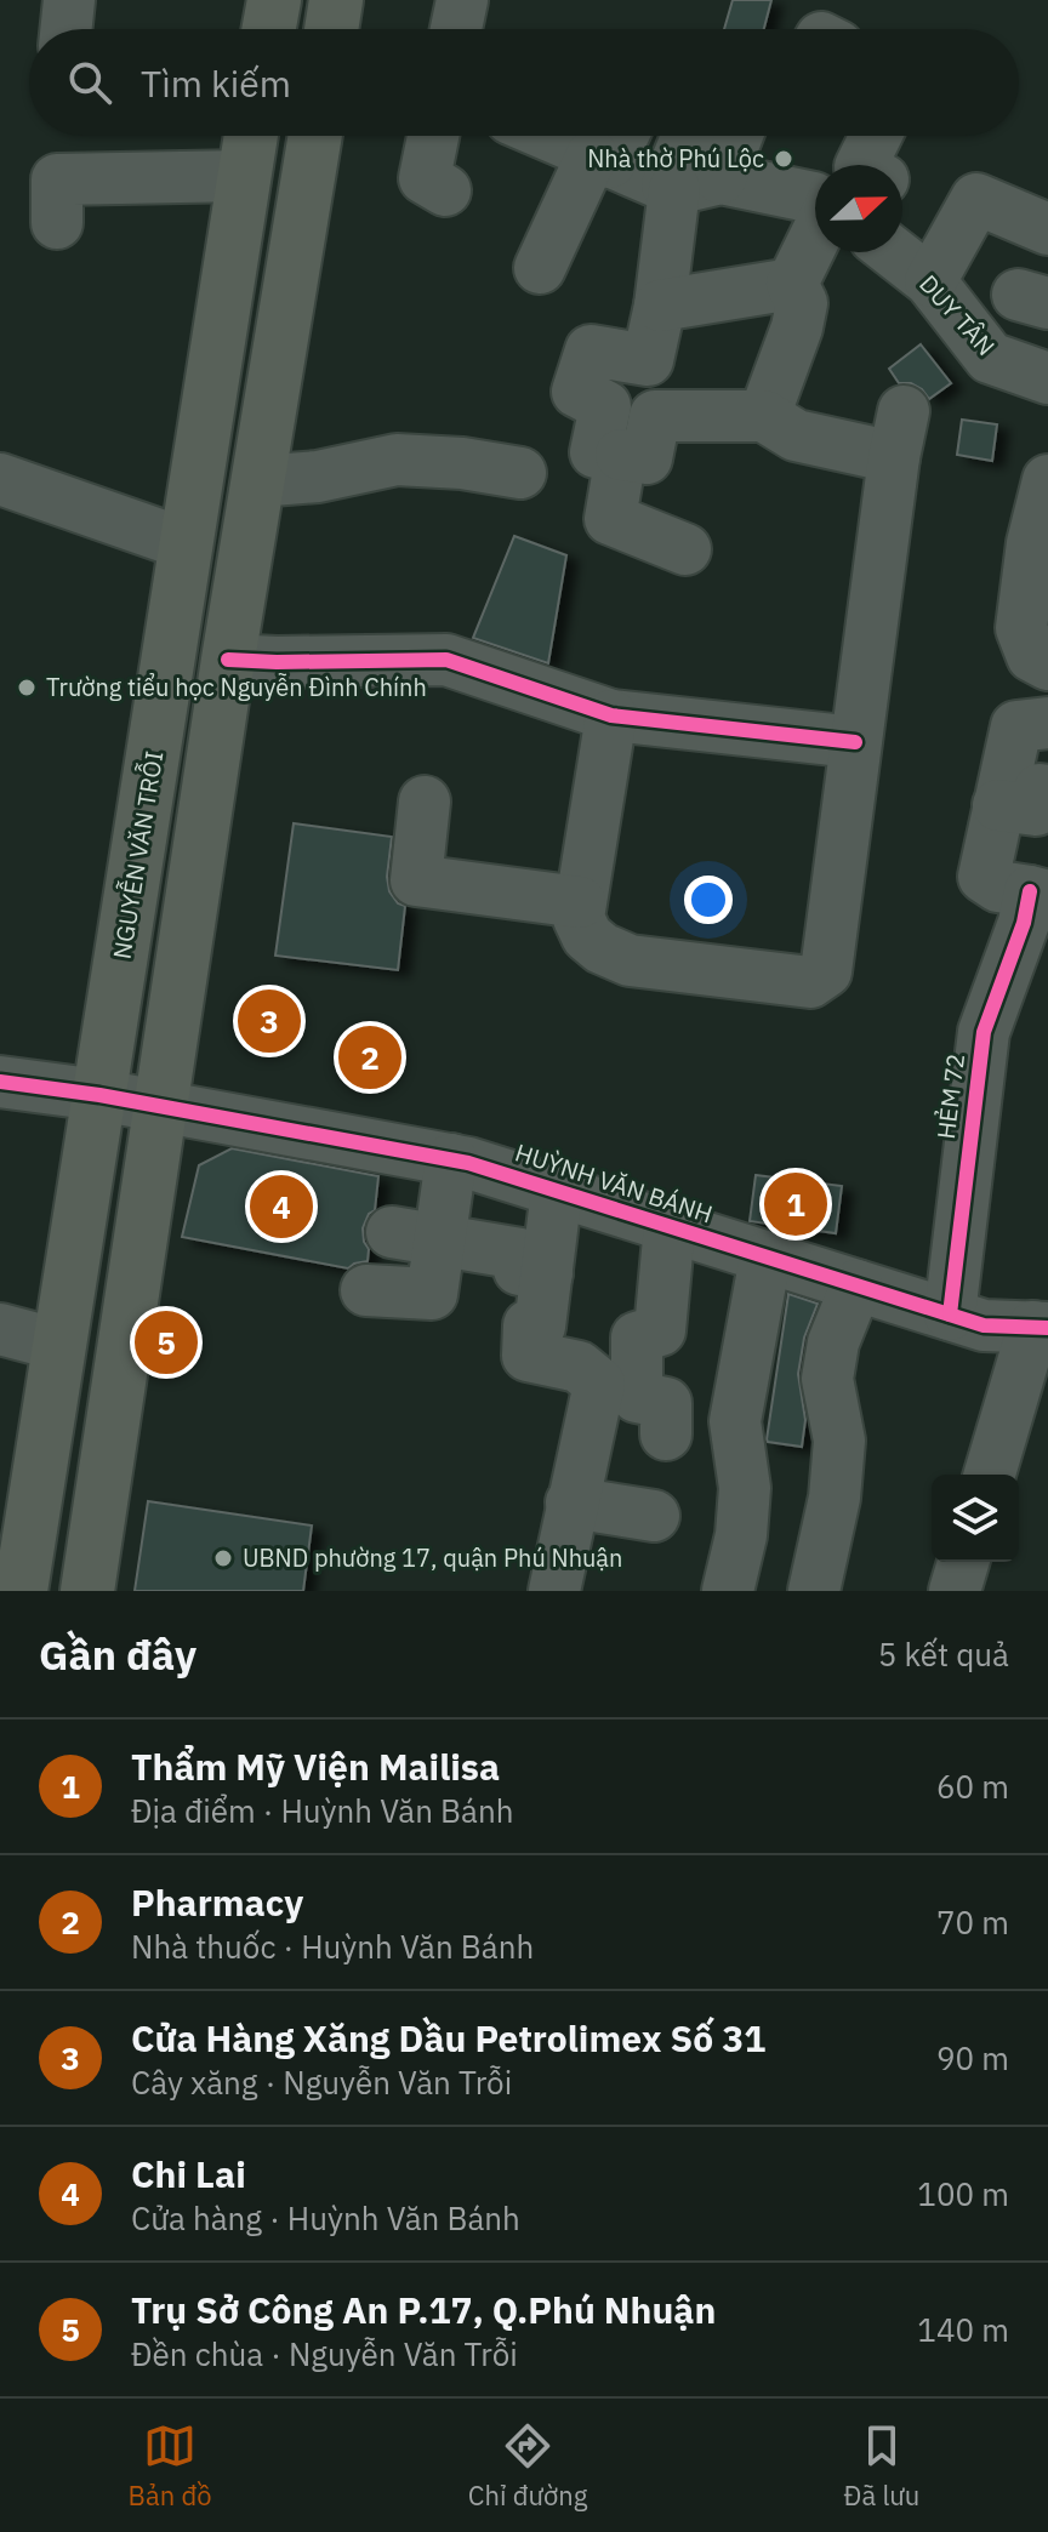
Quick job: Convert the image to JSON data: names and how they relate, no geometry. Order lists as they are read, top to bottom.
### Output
{
  "streets": {
    "main road": ["NGUYỄN VĂN TRỖI"],
    "street": ["DUY TÂN", "HẺM 72", "HUỲNH VĂN BÁNH"]
  },
  "crossings": [
    ["NGUYỄN VĂN TRỖI", "HUỲNH VĂN BÁNH"],
    ["HẺM 72", "HUỲNH VĂN BÁNH"]
  ],
  "places": ["Nhà thờ Phú Lộc", "Trường tiểu học Nguyễn Đình Chính", "UBND phường 17, quận Phú Nhuận"],
  "north": "right",
  "page": {
    "search": "Tìm kiếm",
    "pins": [
      "3",
      "2",
      "1",
      "4",
      "5"
    ],
    "heading": ["Gần đây", "5 kết quả"],
    "list": [
      {
        "mark": "1",
        "name": "Thẩm Mỹ Viện Mailisa",
        "note": "Địa điểm · Huỳnh Văn Bánh",
        "value": "60 m"
      },
      {
        "mark": "2",
        "name": "Pharmacy",
        "note": "Nhà thuốc · Huỳnh Văn Bánh",
        "value": "70 m"
      },
      {
        "mark": "3",
        "name": "Cửa Hàng Xăng Dầu Petrolimex Số 31",
        "note": "Cây xăng · Nguyễn Văn Trỗi",
        "value": "90 m"
      },
      {
        "mark": "4",
        "name": "Chi Lai",
        "note": "Cửa hàng · Huỳnh Văn Bánh",
        "value": "100 m"
      },
      {
        "mark": "5",
        "name": "Trụ Sở Công An P.17, Q.Phú Nhuận",
        "note": "Đền chùa · Nguyễn Văn Trỗi",
        "value": "140 m"
      }
    ],
    "nav": ["Bản đồ", "Chỉ đường", "Đã lưu"]
  }
}
